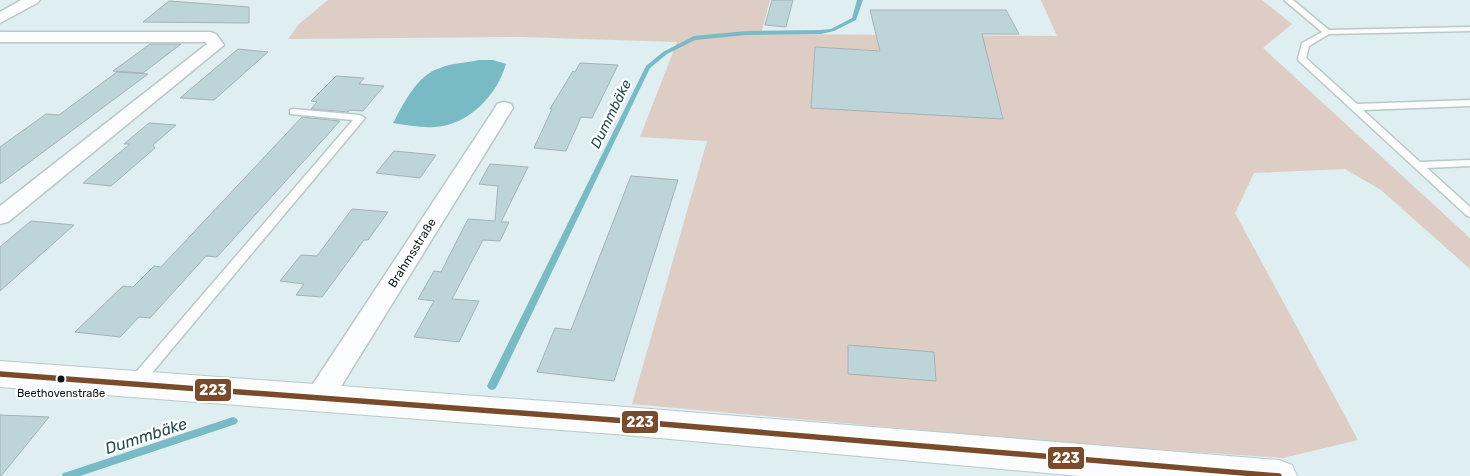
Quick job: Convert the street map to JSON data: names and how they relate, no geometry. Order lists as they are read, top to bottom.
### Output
{
  "streets": {
    "street": ["Brahmsstraße"]
  },
  "water": ["Dummbäke"],
  "places": ["Beethovenstraße"],
  "lines": ["transit line 223"]
}
